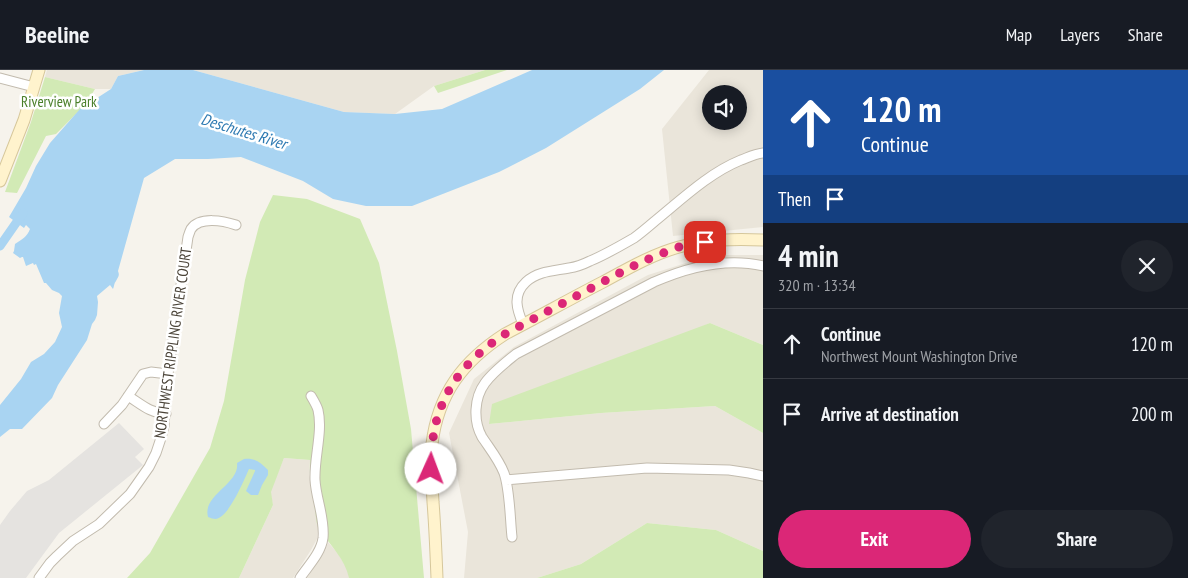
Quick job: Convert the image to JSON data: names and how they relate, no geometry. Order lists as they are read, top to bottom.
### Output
{
  "streets": {
    "street": ["NORTHWEST RIPPLING RIVER COURT"]
  },
  "water": ["Deschutes River"],
  "parks": ["Riverview Park"],
  "page": {
    "header": "Beeline",
    "nav": ["Map", "Layers", "Share"],
    "turn": ["120 m", "Continue"],
    "then": "Then",
    "heading": ["4 min", "320 m · 13:34"],
    "list": [
      {
        "name": "Continue",
        "note": "Northwest Mount Washington Drive",
        "value": "120 m"
      },
      {
        "name": "Arrive at destination",
        "value": "200 m"
      }
    ],
    "buttons": ["Exit", "Share"]
  }
}
